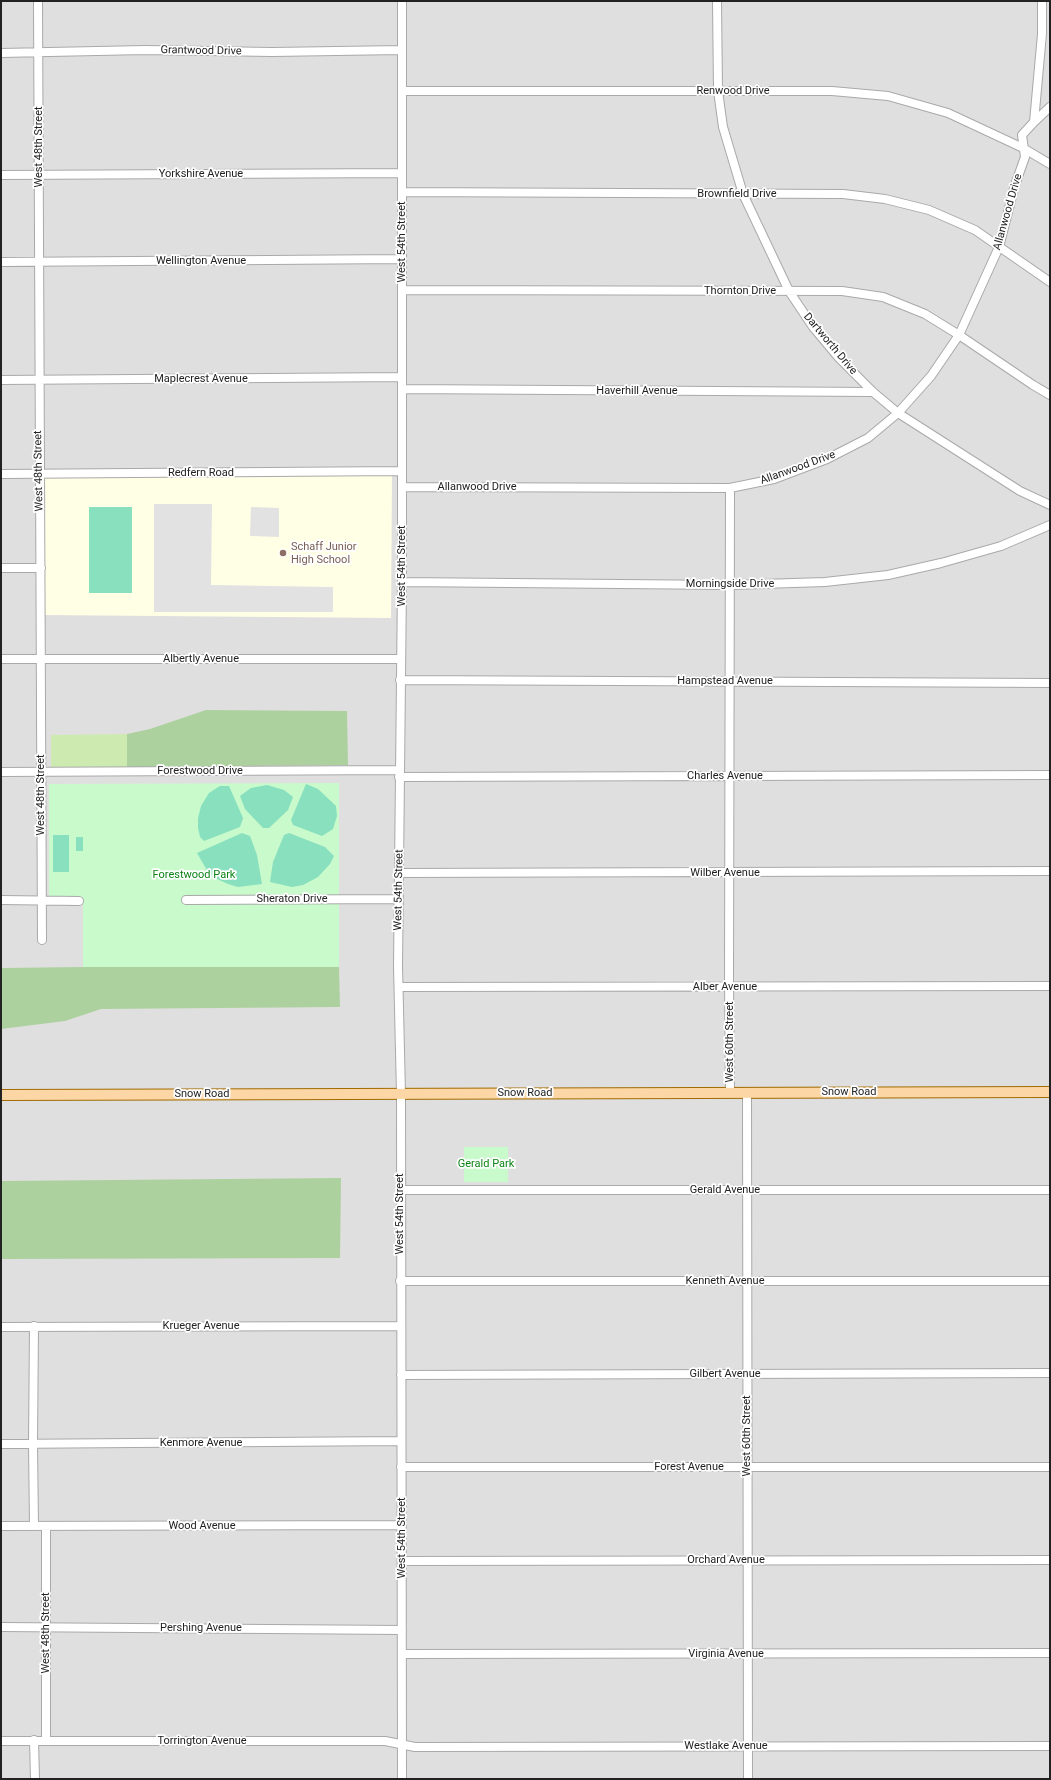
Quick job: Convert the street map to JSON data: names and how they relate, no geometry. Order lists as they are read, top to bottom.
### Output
{
  "streets": {
    "main road": ["Snow Road"],
    "street": [
      "Grantwood Drive",
      "Renwood Drive",
      "West 48th Street",
      "Yorkshire Avenue",
      "Brownfield Drive",
      "Allanwood Drive",
      "West 54th Street",
      "Wellington Avenue",
      "Thornton Drive",
      "Dartworth Drive",
      "Maplecrest Avenue",
      "Haverhill Avenue",
      "Redfern Road",
      "Morningside Drive",
      "Albertly Avenue",
      "Hampstead Avenue",
      "Forestwood Drive",
      "Charles Avenue",
      "Wilber Avenue",
      "Sheraton Drive",
      "Alber Avenue",
      "West 60th Street",
      "Gerald Avenue",
      "Kenneth Avenue",
      "Krueger Avenue",
      "Gilbert Avenue",
      "Kenmore Avenue",
      "Forest Avenue",
      "Wood Avenue",
      "Orchard Avenue",
      "Pershing Avenue",
      "Virginia Avenue",
      "Torrington Avenue",
      "Westlake Avenue"
    ]
  },
  "crossings": [
    ["Grantwood Drive", "West 48th Street"],
    ["Grantwood Drive", "West 54th Street"],
    ["Renwood Drive", "Allanwood Drive"],
    ["Renwood Drive", "West 54th Street"],
    ["Renwood Drive", "Dartworth Drive"],
    ["West 48th Street", "Yorkshire Avenue"],
    ["West 48th Street", "Wellington Avenue"],
    ["West 48th Street", "Maplecrest Avenue"],
    ["West 48th Street", "Redfern Road"],
    ["West 48th Street", "Albertly Avenue"],
    ["West 48th Street", "Forestwood Drive"],
    ["West 48th Street", "Wood Avenue"],
    ["West 48th Street", "Pershing Avenue"],
    ["West 48th Street", "Torrington Avenue"],
    ["Yorkshire Avenue", "West 54th Street"],
    ["Brownfield Drive", "Allanwood Drive"],
    ["Brownfield Drive", "West 54th Street"],
    ["Brownfield Drive", "Dartworth Drive"],
    ["Allanwood Drive", "West 54th Street"],
    ["Allanwood Drive", "Thornton Drive"],
    ["Allanwood Drive", "Dartworth Drive"],
    ["Allanwood Drive", "West 60th Street"],
    ["West 54th Street", "Wellington Avenue"],
    ["West 54th Street", "Thornton Drive"],
    ["West 54th Street", "Maplecrest Avenue"],
    ["West 54th Street", "Haverhill Avenue"],
    ["West 54th Street", "Redfern Road"],
    ["West 54th Street", "Morningside Drive"],
    ["West 54th Street", "Albertly Avenue"],
    ["West 54th Street", "Hampstead Avenue"],
    ["West 54th Street", "Forestwood Drive"],
    ["West 54th Street", "Charles Avenue"],
    ["West 54th Street", "Wilber Avenue"],
    ["West 54th Street", "Sheraton Drive"],
    ["West 54th Street", "Alber Avenue"],
    ["West 54th Street", "Snow Road"],
    ["West 54th Street", "Gerald Avenue"],
    ["West 54th Street", "Kenneth Avenue"],
    ["West 54th Street", "Krueger Avenue"],
    ["West 54th Street", "Gilbert Avenue"],
    ["West 54th Street", "Kenmore Avenue"],
    ["West 54th Street", "Forest Avenue"],
    ["West 54th Street", "Wood Avenue"],
    ["West 54th Street", "Orchard Avenue"],
    ["West 54th Street", "Pershing Avenue"],
    ["West 54th Street", "Virginia Avenue"],
    ["West 54th Street", "Torrington Avenue"],
    ["West 54th Street", "Westlake Avenue"],
    ["Thornton Drive", "Dartworth Drive"],
    ["Dartworth Drive", "Haverhill Avenue"],
    ["Morningside Drive", "West 60th Street"],
    ["Hampstead Avenue", "West 60th Street"],
    ["Forestwood Drive", "Charles Avenue"],
    ["Charles Avenue", "West 60th Street"],
    ["Wilber Avenue", "West 60th Street"],
    ["Alber Avenue", "West 60th Street"],
    ["West 60th Street", "Snow Road"],
    ["West 60th Street", "Gerald Avenue"],
    ["West 60th Street", "Kenneth Avenue"],
    ["West 60th Street", "Gilbert Avenue"],
    ["West 60th Street", "Forest Avenue"],
    ["West 60th Street", "Orchard Avenue"],
    ["West 60th Street", "Virginia Avenue"],
    ["West 60th Street", "Westlake Avenue"],
    ["Torrington Avenue", "Westlake Avenue"]
  ],
  "parks": ["Forestwood Park", "Gerald Park"],
  "places": ["Schaff Junior High School"]
}
